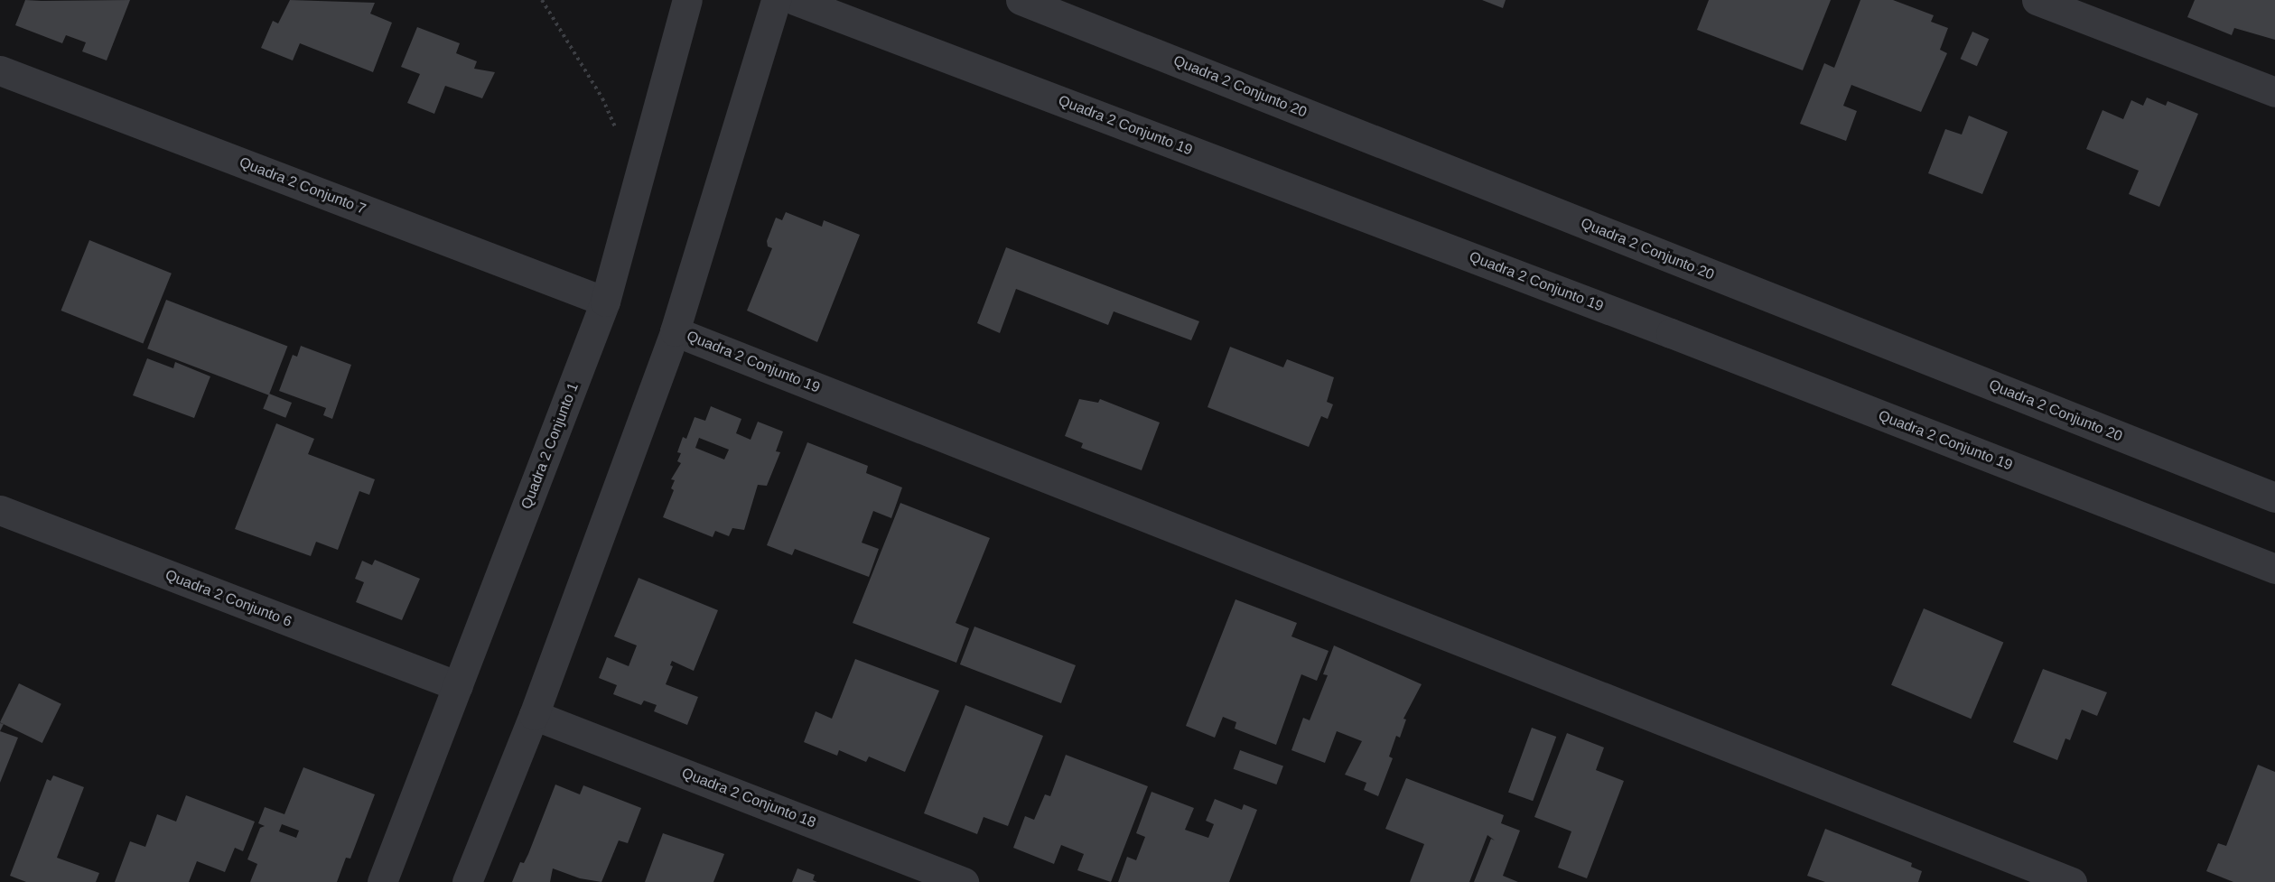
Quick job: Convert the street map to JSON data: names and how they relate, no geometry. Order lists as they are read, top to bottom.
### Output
{
  "streets": {
    "street": [
      "Quadra 2 Conjunto 20",
      "Quadra 2 Conjunto 19",
      "Quadra 2 Conjunto 7",
      "Quadra 2 Conjunto 1",
      "Quadra 2 Conjunto 6",
      "Quadra 2 Conjunto 18"
    ]
  },
  "crossings": [
    ["Quadra 2 Conjunto 7", "Quadra 2 Conjunto 1"],
    ["Quadra 2 Conjunto 1", "Quadra 2 Conjunto 6"]
  ]
}
